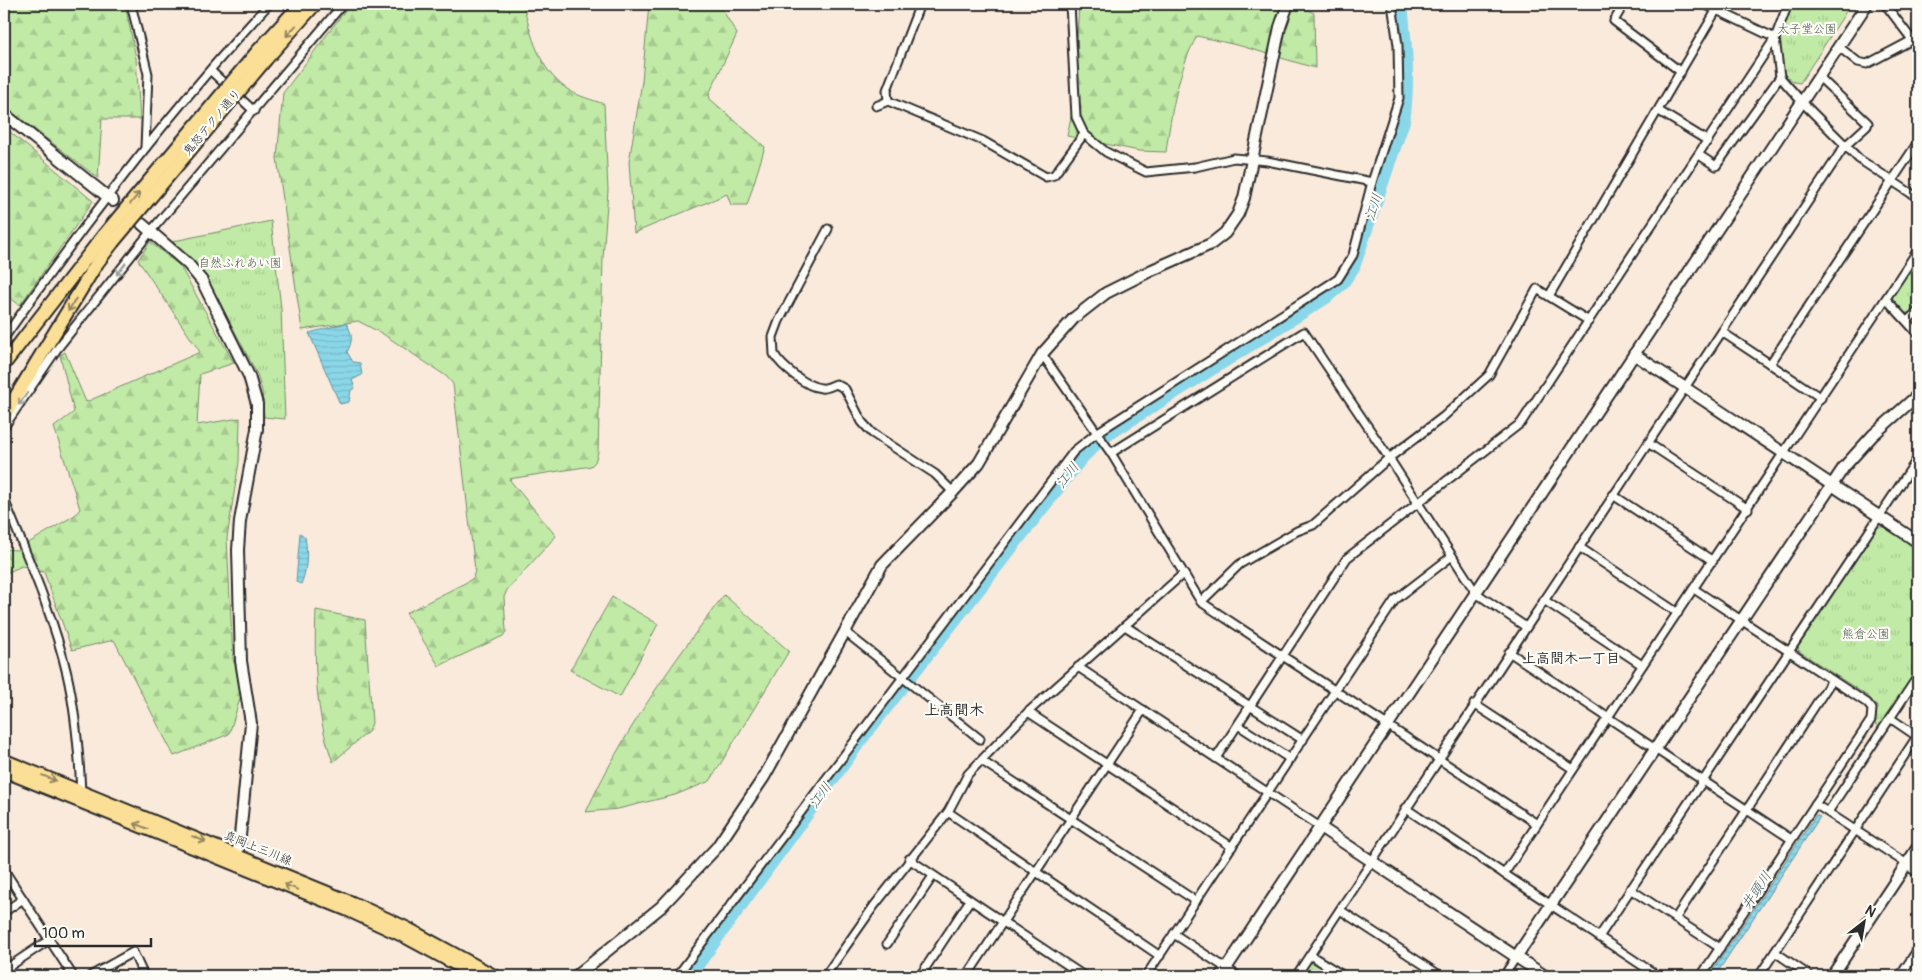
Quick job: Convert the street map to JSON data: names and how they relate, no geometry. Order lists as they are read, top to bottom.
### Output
{
  "streets": {
    "highway": ["鬼怒テクノ通り"],
    "main road": ["真岡上三川線"]
  },
  "districts": ["上高間木一丁目", "上高間木"],
  "water": ["江川", "井頭川"],
  "parks": ["太子堂公園", "自然ふれあい園", "熊倉公園"],
  "scale_bar": "100 m",
  "north": "top right"
}
